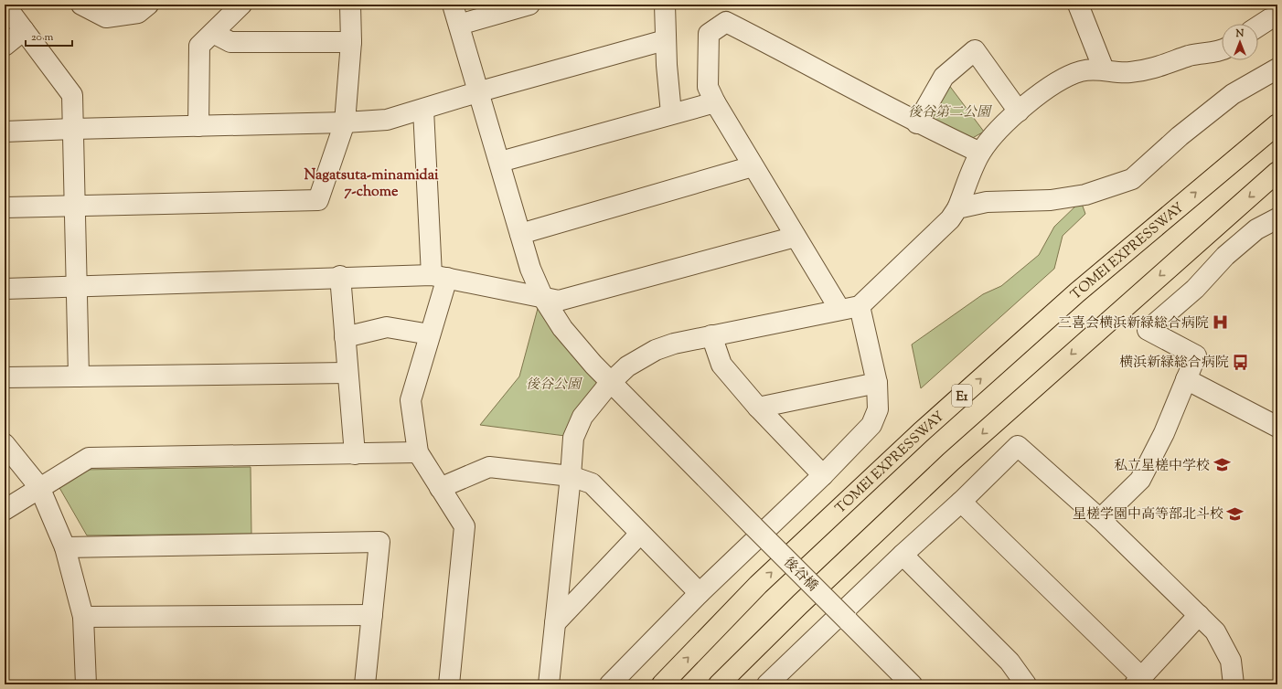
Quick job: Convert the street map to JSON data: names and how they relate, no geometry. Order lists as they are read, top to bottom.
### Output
{
  "streets": {
    "highway": ["TOMEI EXPRESSWAY", "E1"],
    "street": ["後谷橋"]
  },
  "districts": ["Nagatsuta-minamidai 7-chome"],
  "parks": ["後谷第二公園", "後谷公園"],
  "places": {
    "hospital": ["三喜会横浜新緑総合病院"],
    "bus stop": ["横浜新緑総合病院"],
    "school or university": ["私立星槎中学校", "星槎学園中高等部北斗校"]
  },
  "scale_bar": "20 m",
  "north": "top"
}
